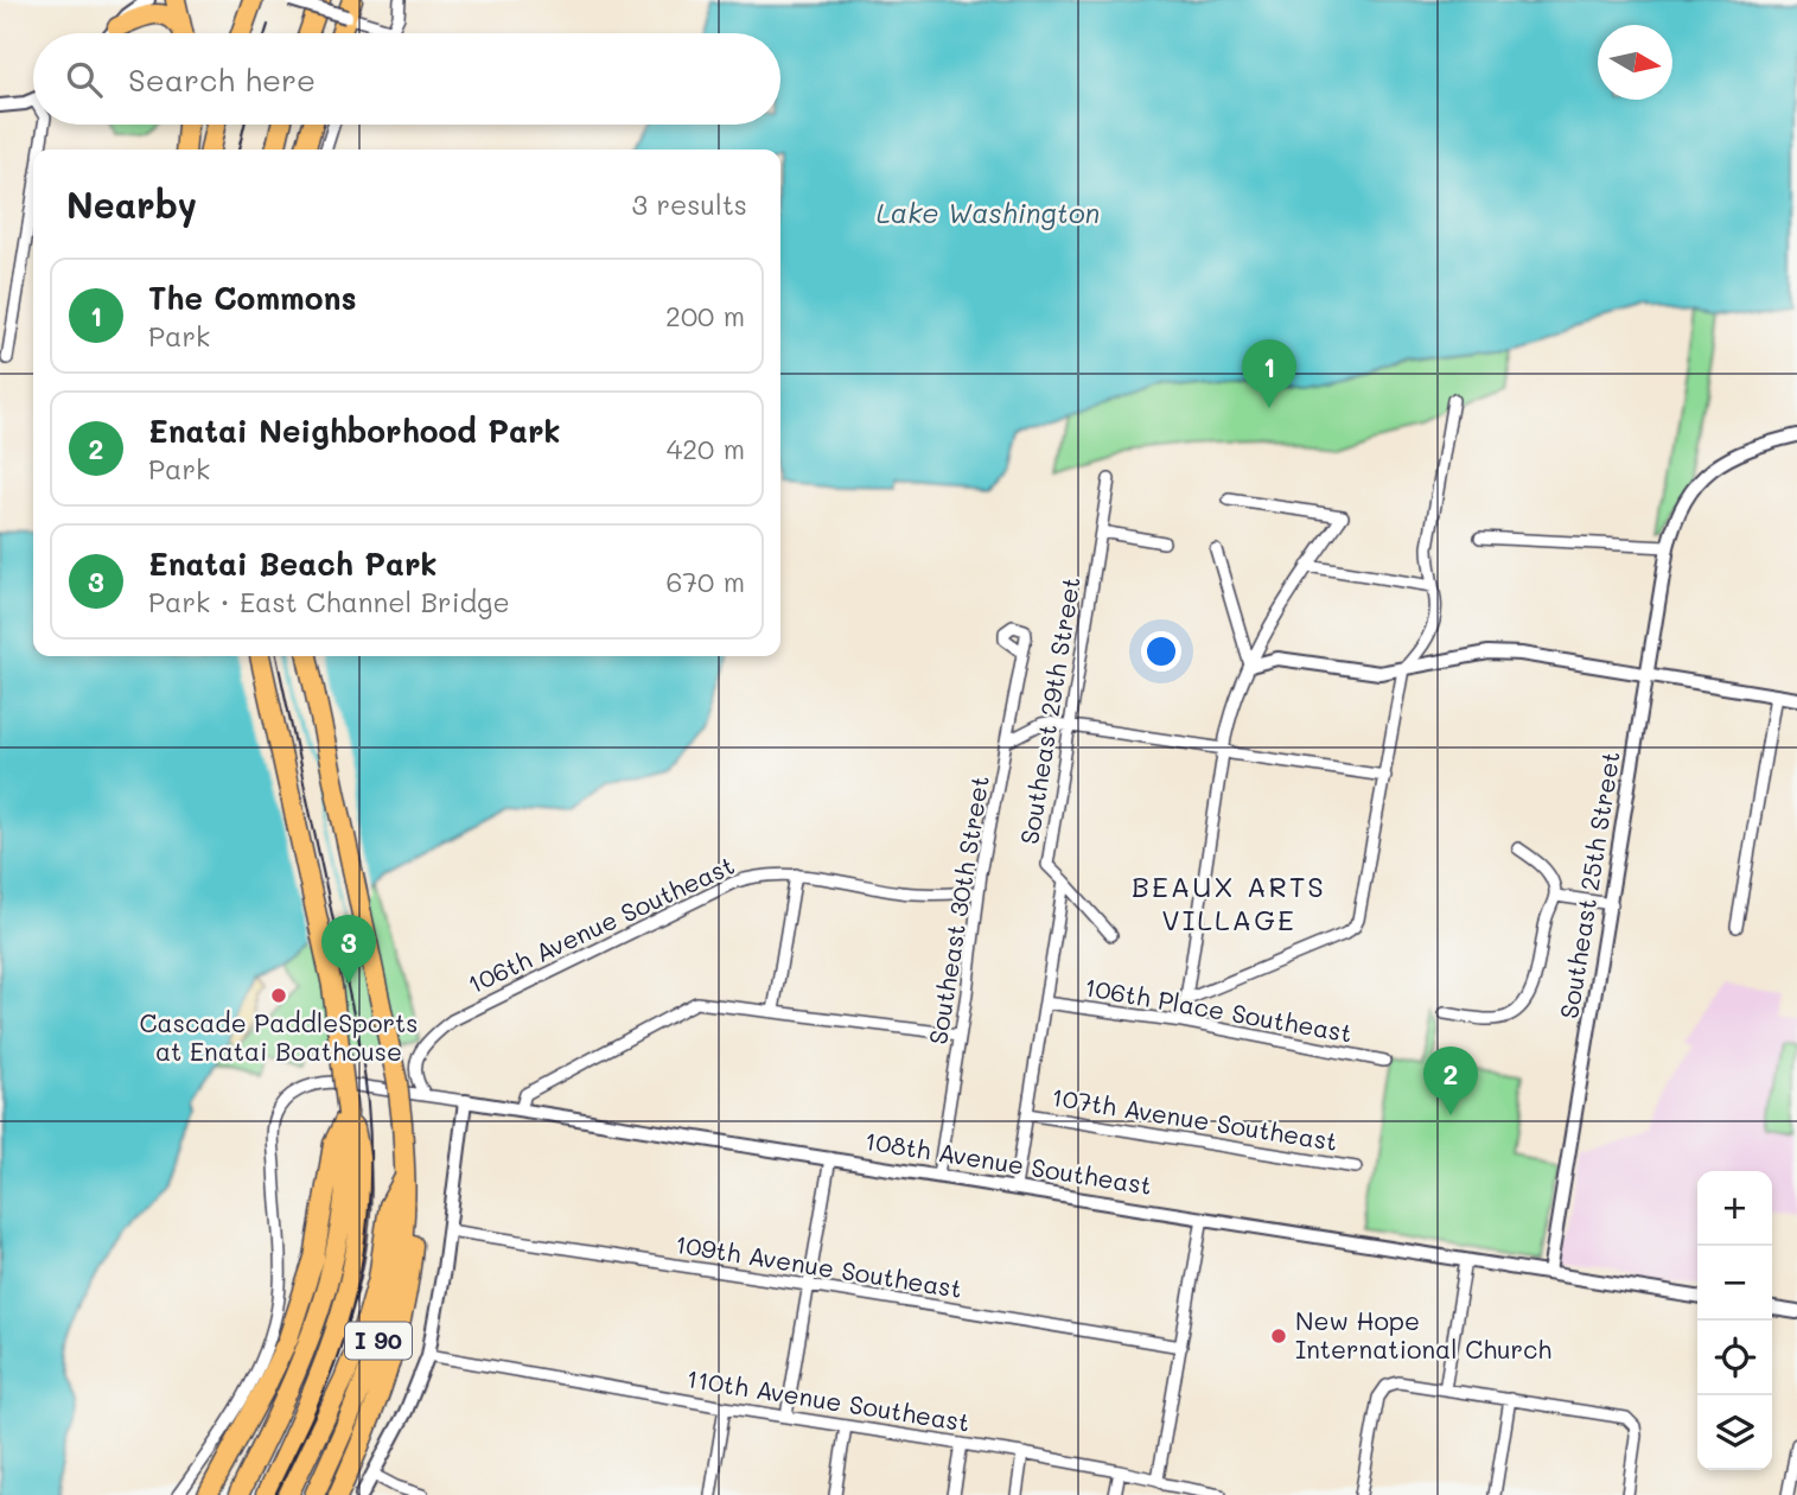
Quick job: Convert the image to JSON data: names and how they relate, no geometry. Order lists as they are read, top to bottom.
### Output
{
  "streets": {
    "highway": ["I 90"],
    "street": [
      "Southeast 29th Street",
      "Southeast 25th Street",
      "Southeast 30th Street",
      "106th Avenue Southeast",
      "106th Place Southeast",
      "107th Avenue Southeast",
      "108th Avenue Southeast",
      "109th Avenue Southeast",
      "110th Avenue Southeast"
    ]
  },
  "crossings": [
    ["Southeast 25th Street", "108th Avenue Southeast"],
    ["Southeast 30th Street", "106th Avenue Southeast"],
    ["Southeast 30th Street", "108th Avenue Southeast"],
    ["106th Avenue Southeast", "108th Avenue Southeast"]
  ],
  "districts": ["BEAUX ARTS VILLAGE"],
  "water": ["Lake Washington"],
  "places": ["Cascade PaddleSports at Enatai Boathouse", "New Hope International Church"],
  "north": "right",
  "page": {
    "search": "Search here",
    "heading": ["Nearby", "3 results"],
    "list": [
      {
        "mark": "1",
        "name": "The Commons",
        "note": "Park",
        "value": "200 m"
      },
      {
        "mark": "2",
        "name": "Enatai Neighborhood Park",
        "note": "Park",
        "value": "420 m"
      },
      {
        "mark": "3",
        "name": "Enatai Beach Park",
        "note": "Park · East Channel Bridge",
        "value": "670 m"
      }
    ],
    "pins": ["1", "3", "2"],
    "map_buttons": ["+", "−"]
  }
}
